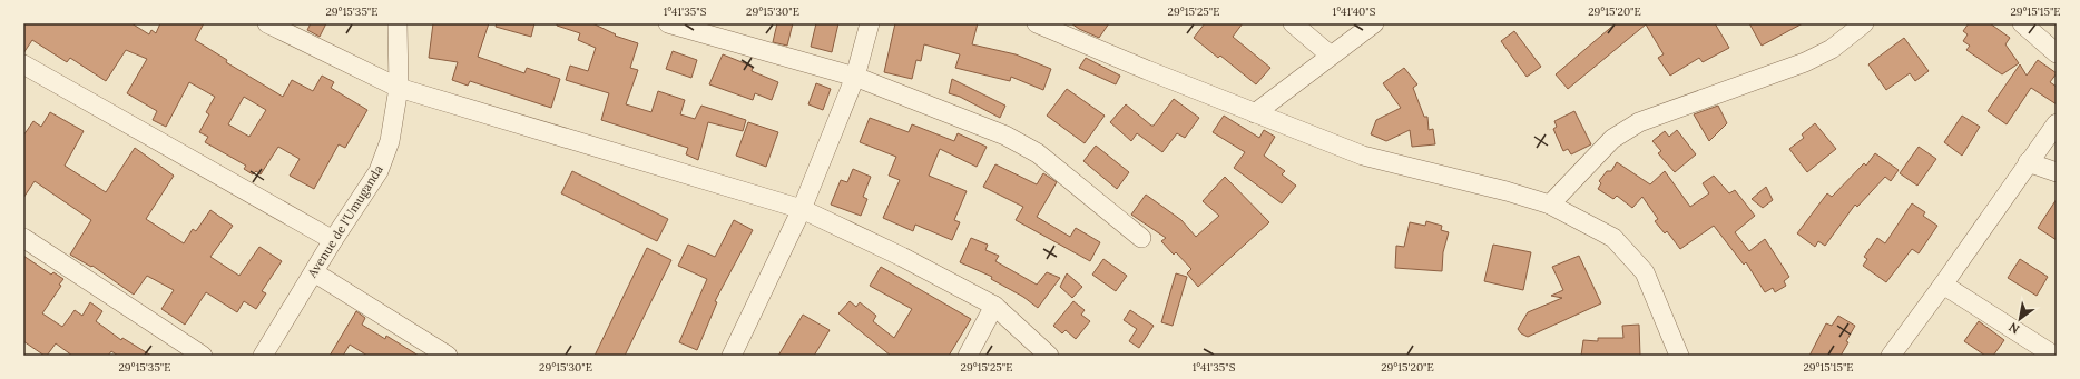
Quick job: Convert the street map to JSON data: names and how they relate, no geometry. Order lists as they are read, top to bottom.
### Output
{
  "streets": {
    "street": ["Avenue de l'Umuganda"]
  },
  "north": "bottom left",
  "coordinates": [
    "29°15'35\"E",
    "1°41'35\"S",
    "29°15'30\"E",
    "29°15'25\"E",
    "1°41'40\"S",
    "29°15'20\"E",
    "29°15'15\"E"
  ]
}
